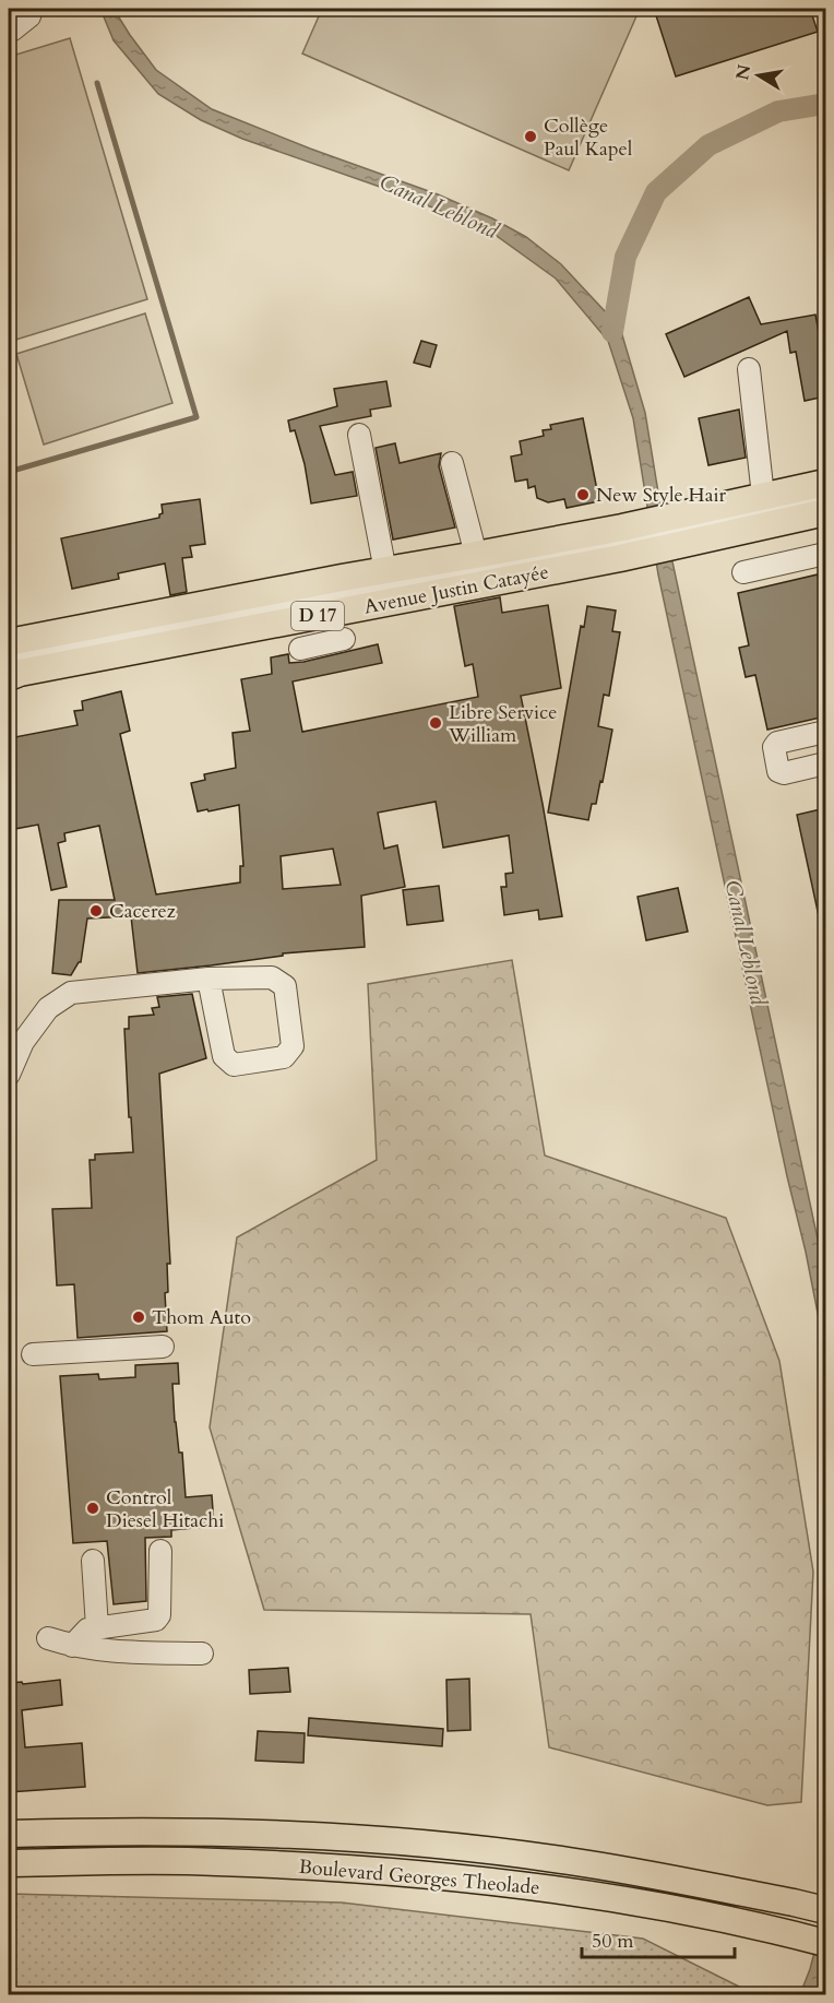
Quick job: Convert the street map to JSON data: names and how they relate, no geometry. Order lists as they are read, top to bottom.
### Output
{
  "streets": {
    "main road": ["Avenue Justin Catayée", "D 17", "Boulevard Georges Theolade"]
  },
  "water": ["Canal Leblond"],
  "places": [
    "Collège Paul Kapel",
    "New Style Hair",
    "Libre Service William",
    "Cacerez",
    "Thom Auto",
    "Control Diesel Hitachi"
  ],
  "scale_bar": "50 m",
  "north": "left"
}
